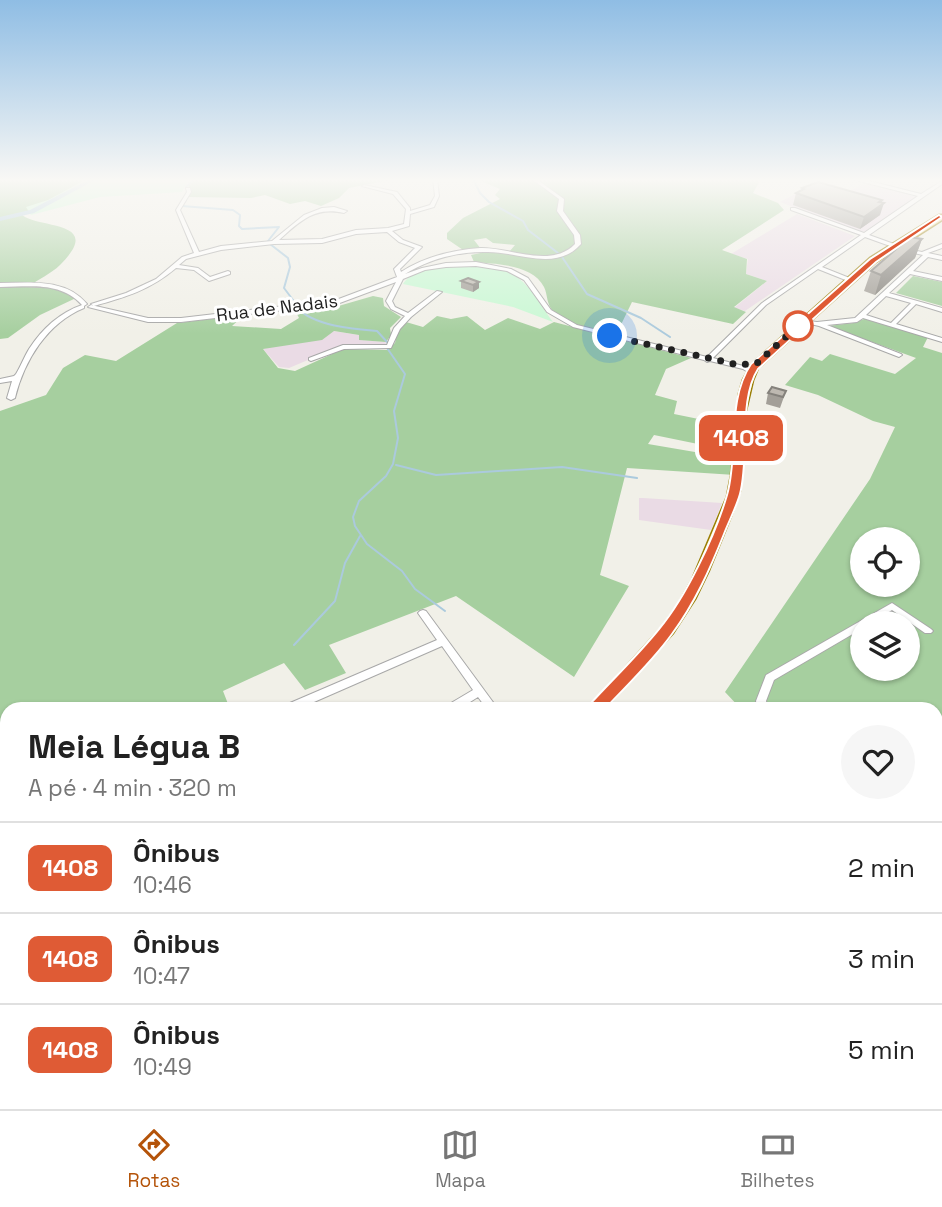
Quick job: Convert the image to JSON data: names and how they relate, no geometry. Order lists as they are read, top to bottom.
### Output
{
  "streets": {
    "street": ["Rua de Nadais"]
  },
  "lines": ["bus line 1408"],
  "page": {
    "on_map": "1408",
    "heading": ["Meia Légua B", "A pé · 4 min · 320 m"],
    "list": [
      {
        "mark": "1408",
        "name": "Ônibus",
        "note": "10:46",
        "value": "2 min"
      },
      {
        "mark": "1408",
        "name": "Ônibus",
        "note": "10:47",
        "value": "3 min"
      },
      {
        "mark": "1408",
        "name": "Ônibus",
        "note": "10:49",
        "value": "5 min"
      }
    ],
    "tabs": ["Rotas", "Mapa", "Bilhetes"]
  }
}
